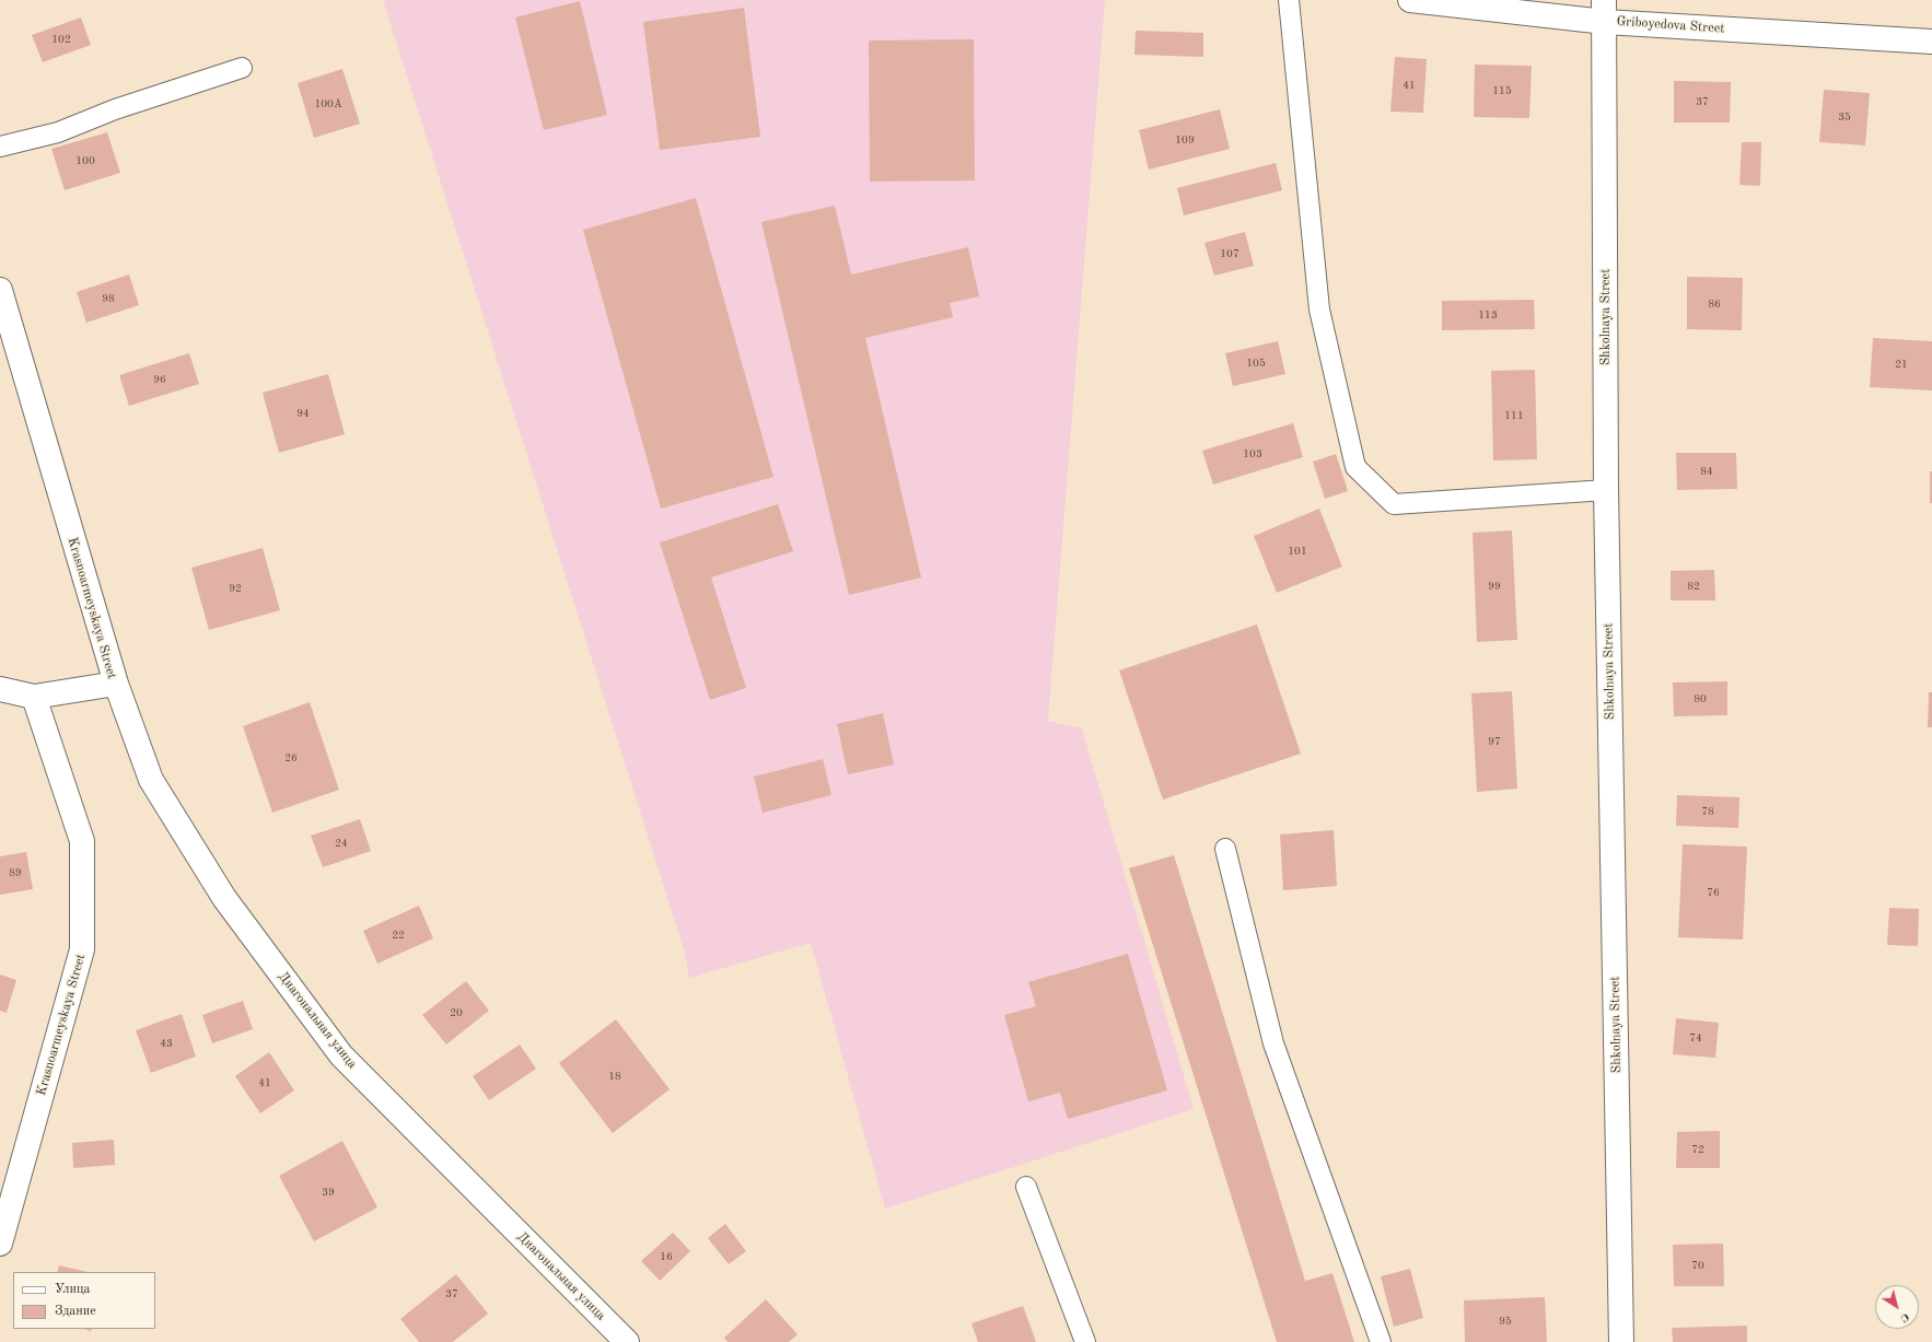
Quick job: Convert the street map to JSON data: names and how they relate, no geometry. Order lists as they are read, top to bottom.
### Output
{
  "streets": {
    "street": [
      "Griboyedova Street",
      "Shkolnaya Street",
      "Krasnoarmeyskaya Street",
      "Диагональная улица"
    ]
  },
  "crossings": [
    ["Griboyedova Street", "Shkolnaya Street"],
    ["Krasnoarmeyskaya Street", "Диагональная улица"]
  ],
  "house_numbers": [
    "102",
    "41",
    "115",
    "37",
    "100А",
    "35",
    "109",
    "100",
    "107",
    "98",
    "86",
    "113",
    "105",
    "21",
    "96",
    "94",
    "111",
    "103",
    "84",
    "101",
    "99",
    "82",
    "92",
    "80",
    "97",
    "26",
    "78",
    "24",
    "89",
    "76",
    "22",
    "20",
    "74",
    "43",
    "18",
    "41",
    "72",
    "39",
    "16",
    "70",
    "37",
    "95"
  ],
  "legend": ["Улица", "Здание"],
  "north": "bottom right"
}
